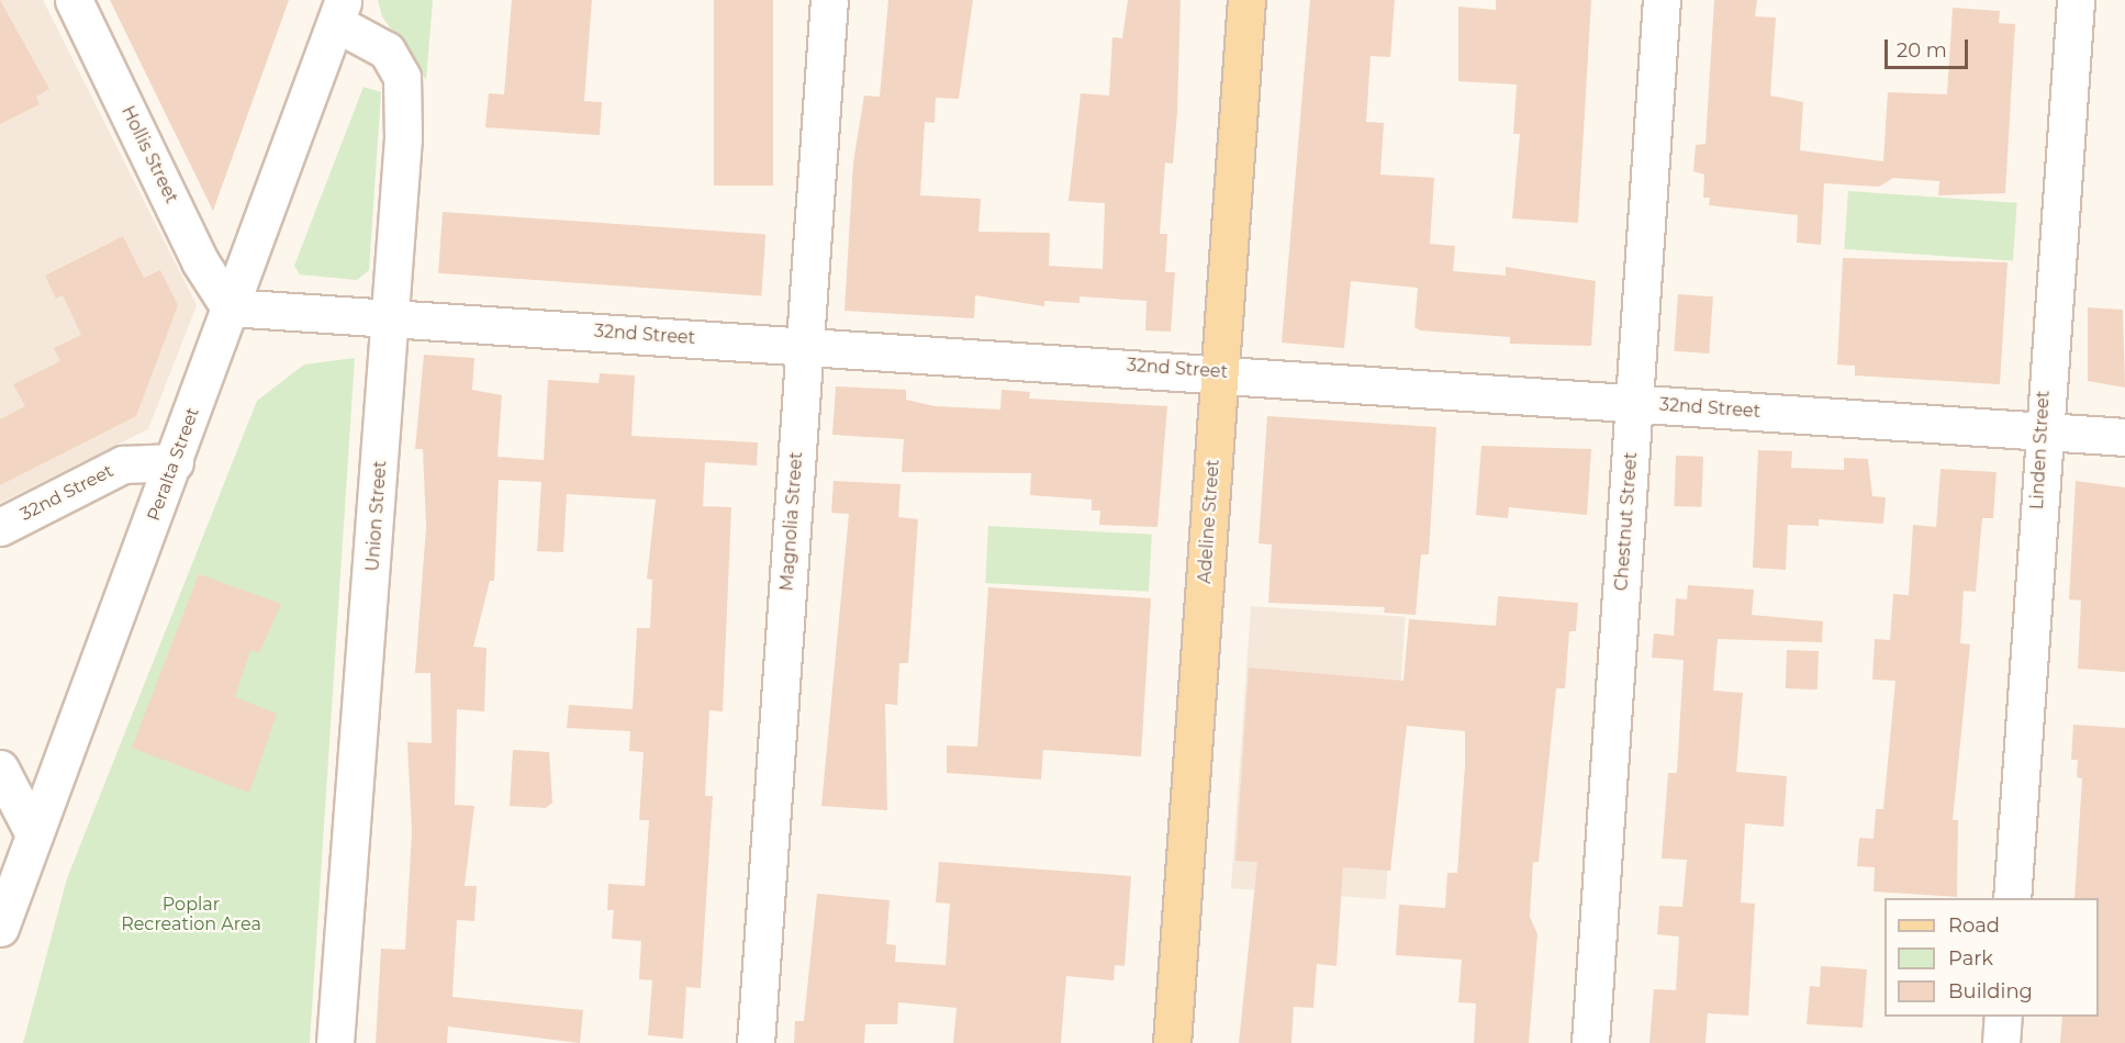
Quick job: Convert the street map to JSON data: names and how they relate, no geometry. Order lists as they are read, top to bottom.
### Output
{
  "streets": {
    "main road": ["Adeline Street"],
    "street": [
      "Hollis Street",
      "32nd Street",
      "Linden Street",
      "Peralta Street",
      "Union Street",
      "Magnolia Street",
      "Chestnut Street"
    ]
  },
  "crossings": [
    ["Hollis Street", "32nd Street"],
    ["Hollis Street", "Peralta Street"],
    ["32nd Street", "Linden Street"],
    ["32nd Street", "Peralta Street"],
    ["32nd Street", "Union Street"],
    ["32nd Street", "Magnolia Street"],
    ["32nd Street", "Adeline Street"],
    ["32nd Street", "Chestnut Street"],
    ["Peralta Street", "Union Street"]
  ],
  "parks": ["Poplar Recreation Area"],
  "legend": ["Road", "Park", "Building"],
  "scale_bar": "20 m"
}
